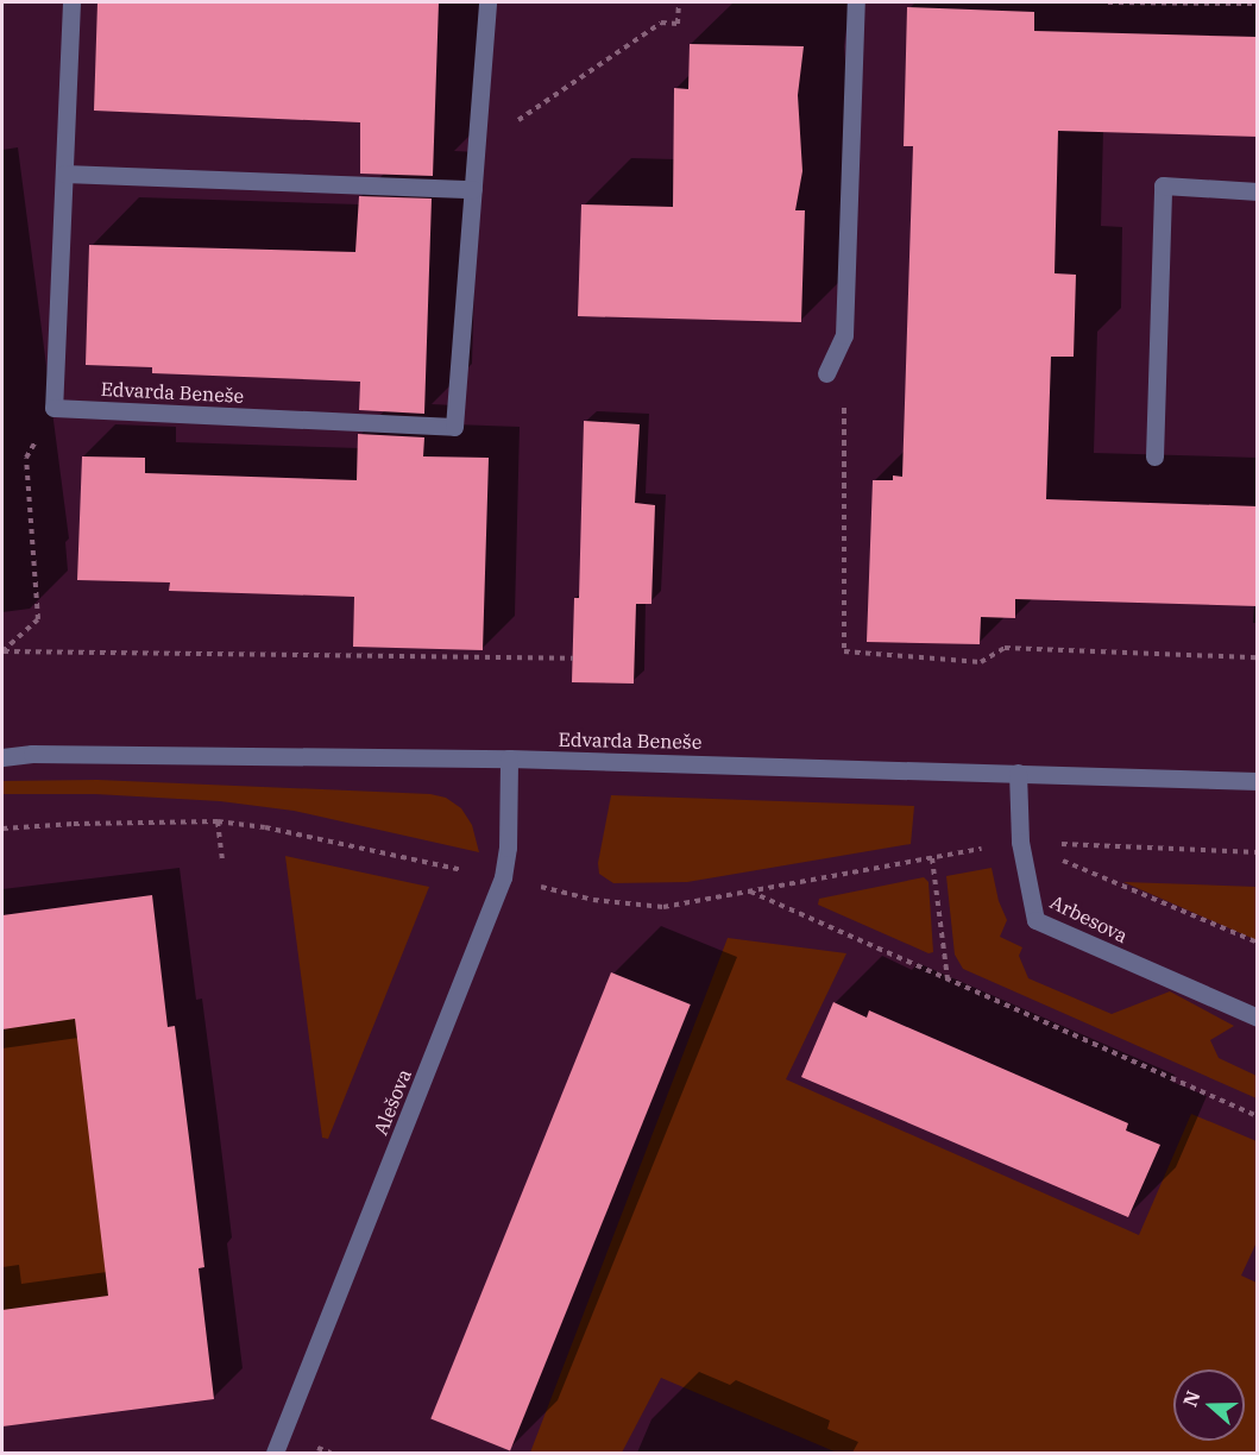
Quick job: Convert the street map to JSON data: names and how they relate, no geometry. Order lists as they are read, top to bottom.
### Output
{
  "streets": {
    "street": ["Edvarda Beneše", "Arbesova", "Alešova"]
  },
  "crossings": [
    ["Edvarda Beneše", "Arbesova"],
    ["Edvarda Beneše", "Alešova"]
  ],
  "north": "left"
}
